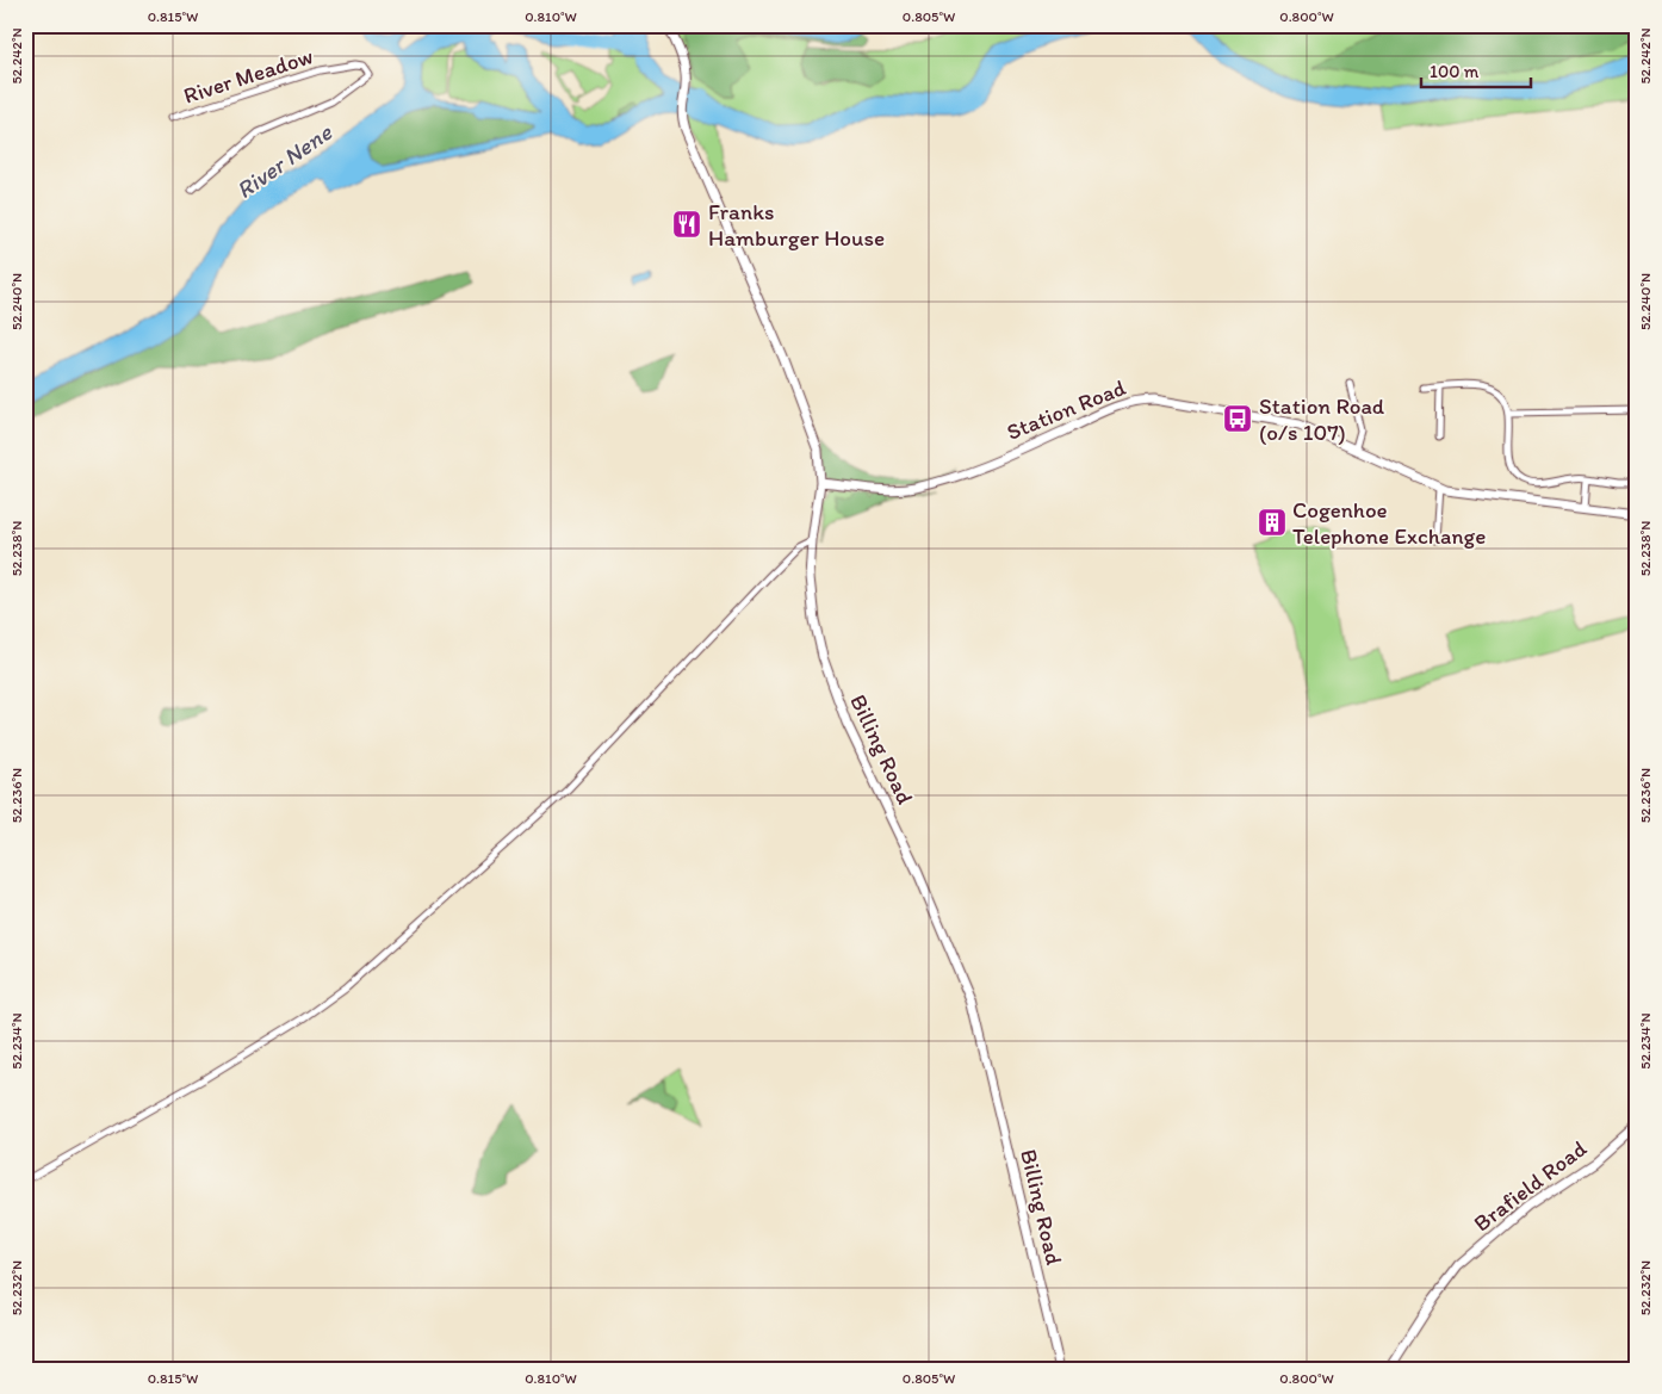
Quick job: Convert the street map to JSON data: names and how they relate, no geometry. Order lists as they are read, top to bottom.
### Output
{
  "streets": {
    "street": [
      "River Meadow",
      "Station Road",
      "Billing Road",
      "Brafield Road"
    ]
  },
  "crossings": [
    ["Station Road", "Billing Road"]
  ],
  "water": ["River Nene"],
  "places": {
    "restaurant": ["Franks Hamburger House"],
    "bus stop": ["Station Road (o/s 107)"],
    "building": ["Cogenhoe Telephone Exchange"]
  },
  "scale_bar": "100 m",
  "coordinates": [
    "0.815°W",
    "0.810°W",
    "0.805°W",
    "0.800°W",
    "52.242°N",
    "52.240°N",
    "52.238°N",
    "52.236°N",
    "52.234°N",
    "52.232°N"
  ]
}
